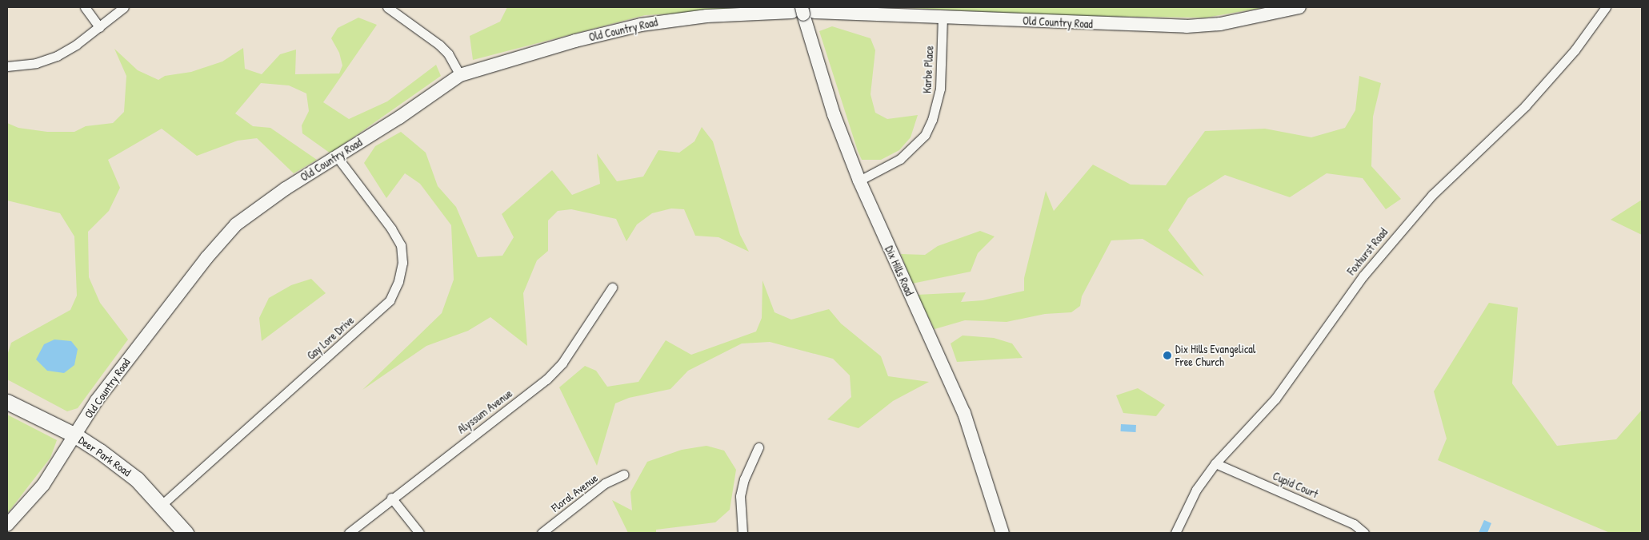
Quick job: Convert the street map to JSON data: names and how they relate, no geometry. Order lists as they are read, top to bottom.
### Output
{
  "streets": {
    "main road": ["Old Country Road", "Dix Hills Road", "Deer Park Road"],
    "street": [
      "Karbe Place",
      "Foxhurst Road",
      "Gay Lore Drive",
      "Alyssum Avenue",
      "Cupid Court",
      "Floral Avenue"
    ]
  },
  "crossings": [
    ["Old Country Road", "Karbe Place"],
    ["Old Country Road", "Dix Hills Road"],
    ["Old Country Road", "Gay Lore Drive"],
    ["Old Country Road", "Deer Park Road"],
    ["Karbe Place", "Dix Hills Road"],
    ["Foxhurst Road", "Cupid Court"],
    ["Gay Lore Drive", "Deer Park Road"]
  ],
  "places": ["Dix Hills Evangelical Free Church"]
}
